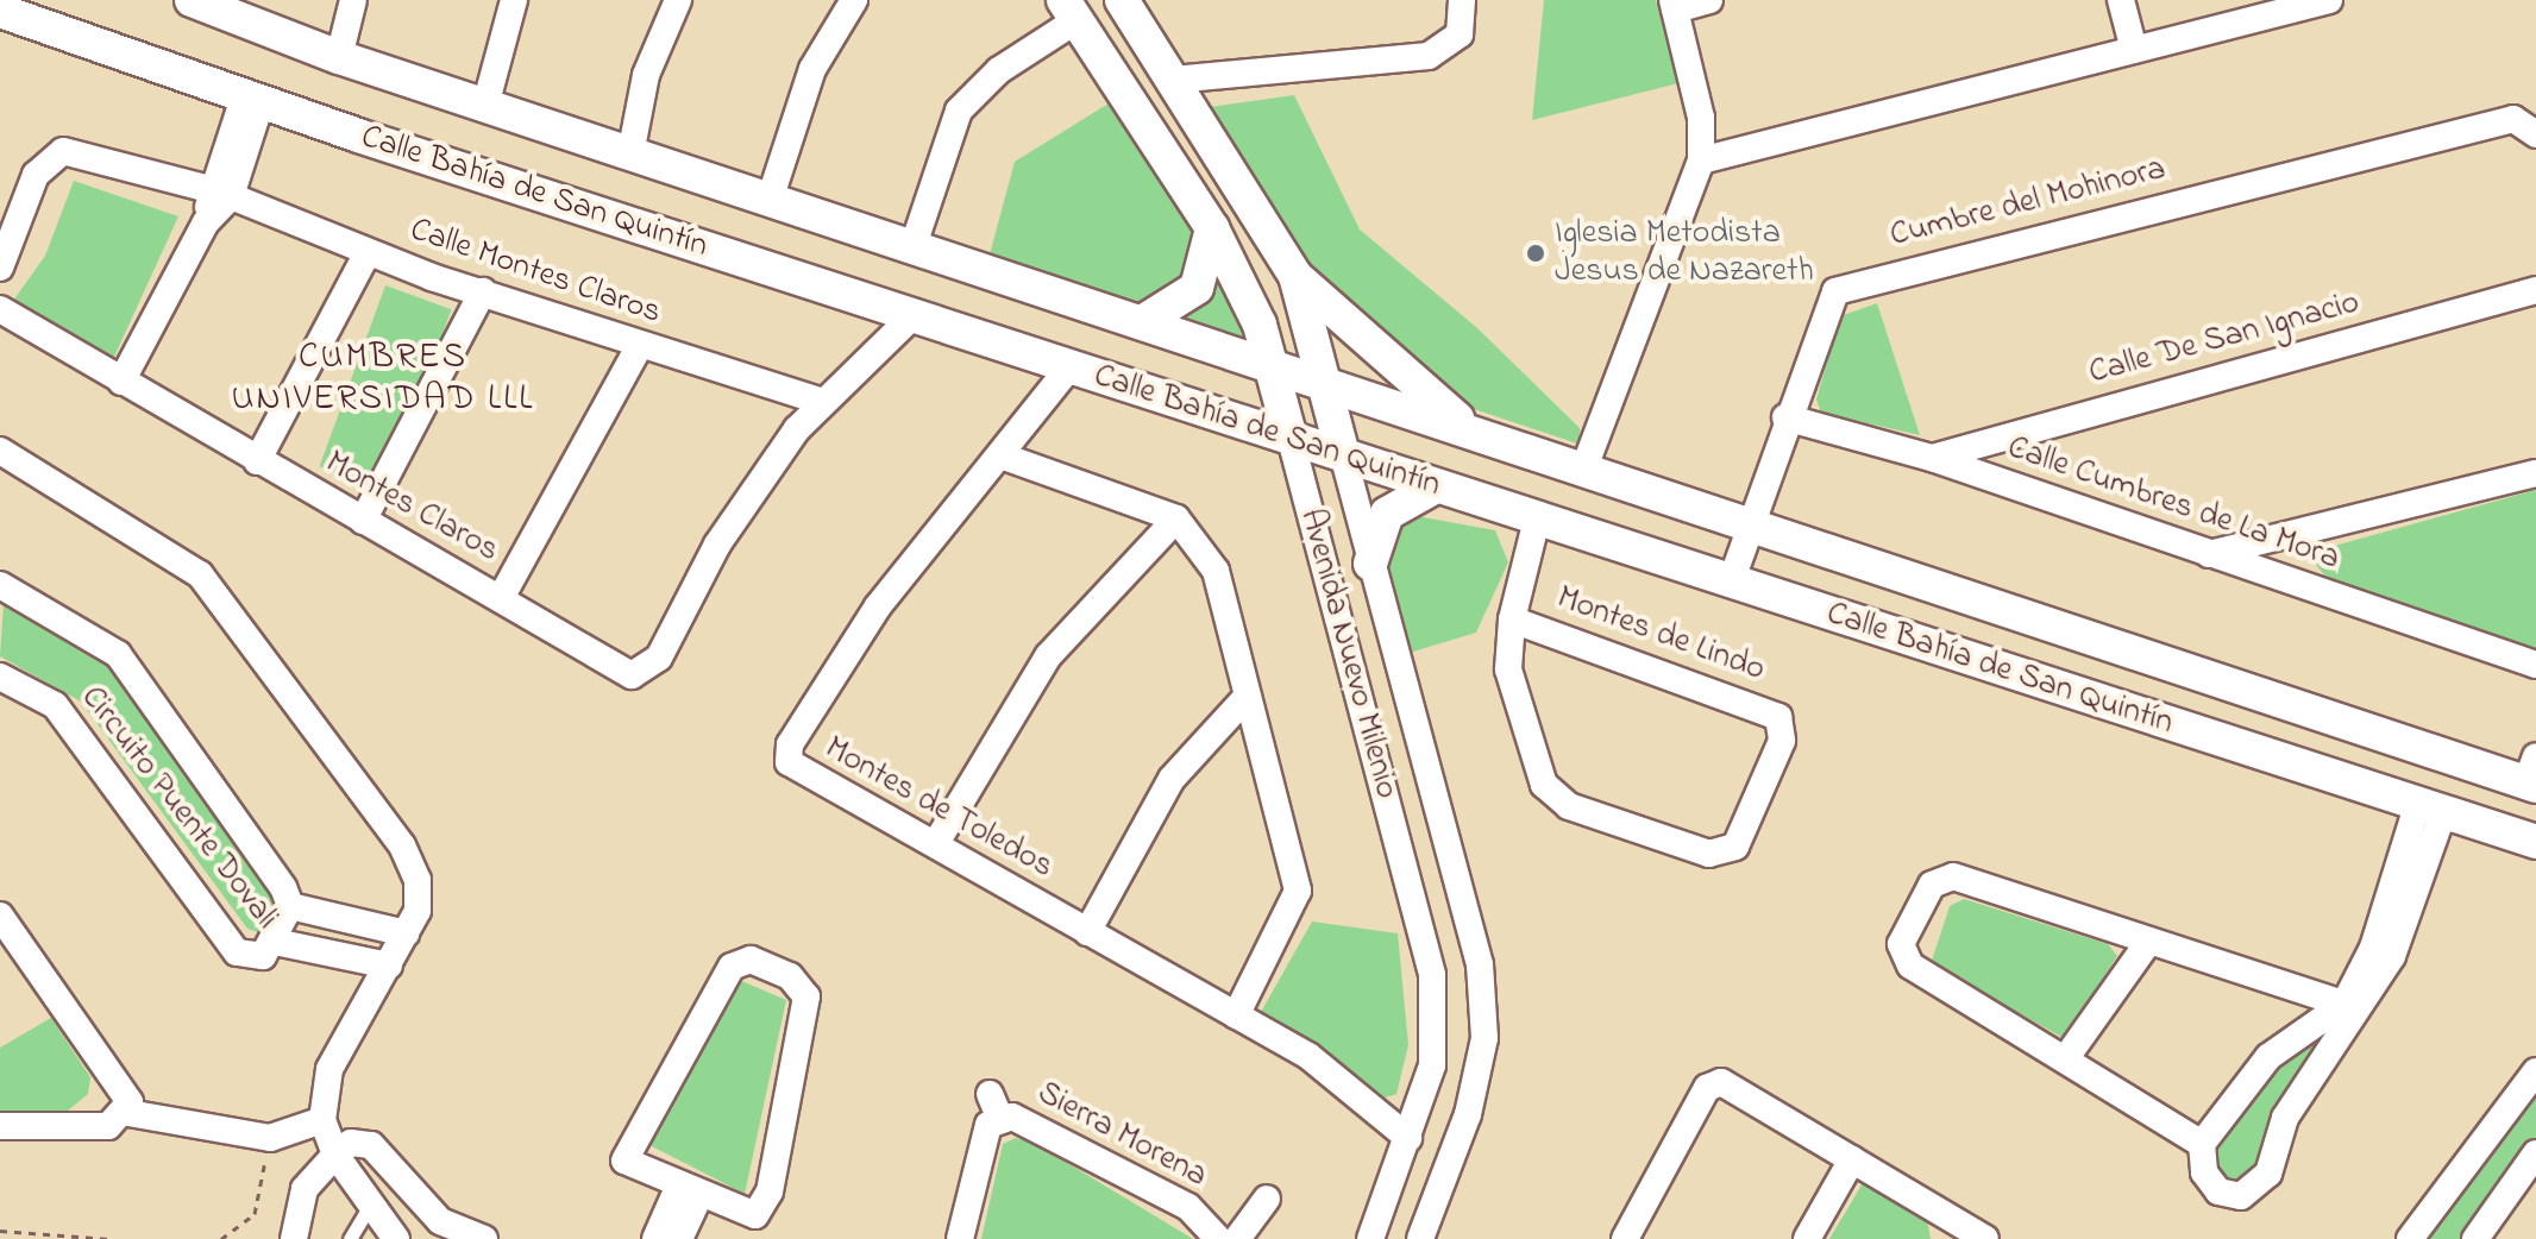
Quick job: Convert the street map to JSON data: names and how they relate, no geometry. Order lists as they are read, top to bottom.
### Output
{
  "streets": {
    "street": [
      "Calle Bahía de San Quintín",
      "Cumbre del Mohinora",
      "Calle Montes Claros",
      "Calle De San Ignacio",
      "Calle Cumbres de La Mora",
      "Montes Claros",
      "Montes de Lindo",
      "Avenida Nuevo Milenio",
      "Circuito Puente Dovali",
      "Montes de Toledos",
      "Sierra Morena"
    ]
  },
  "crossings": [
    ["Calle Bahía de San Quintín", "Cumbre del Mohinora"],
    ["Calle Bahía de San Quintín", "Montes de Lindo"],
    ["Calle Bahía de San Quintín", "Avenida Nuevo Milenio"],
    ["Calle Bahía de San Quintín", "Montes de Toledos"],
    ["Cumbre del Mohinora", "Calle Cumbres de La Mora"],
    ["Calle Montes Claros", "Montes Claros"],
    ["Calle De San Ignacio", "Calle Cumbres de La Mora"],
    ["Avenida Nuevo Milenio", "Montes de Toledos"]
  ],
  "districts": ["CUMBRES UNIVERSIDAD LLL"],
  "places": ["Iglesia Metodista Jesus de Nazareth"]
}
